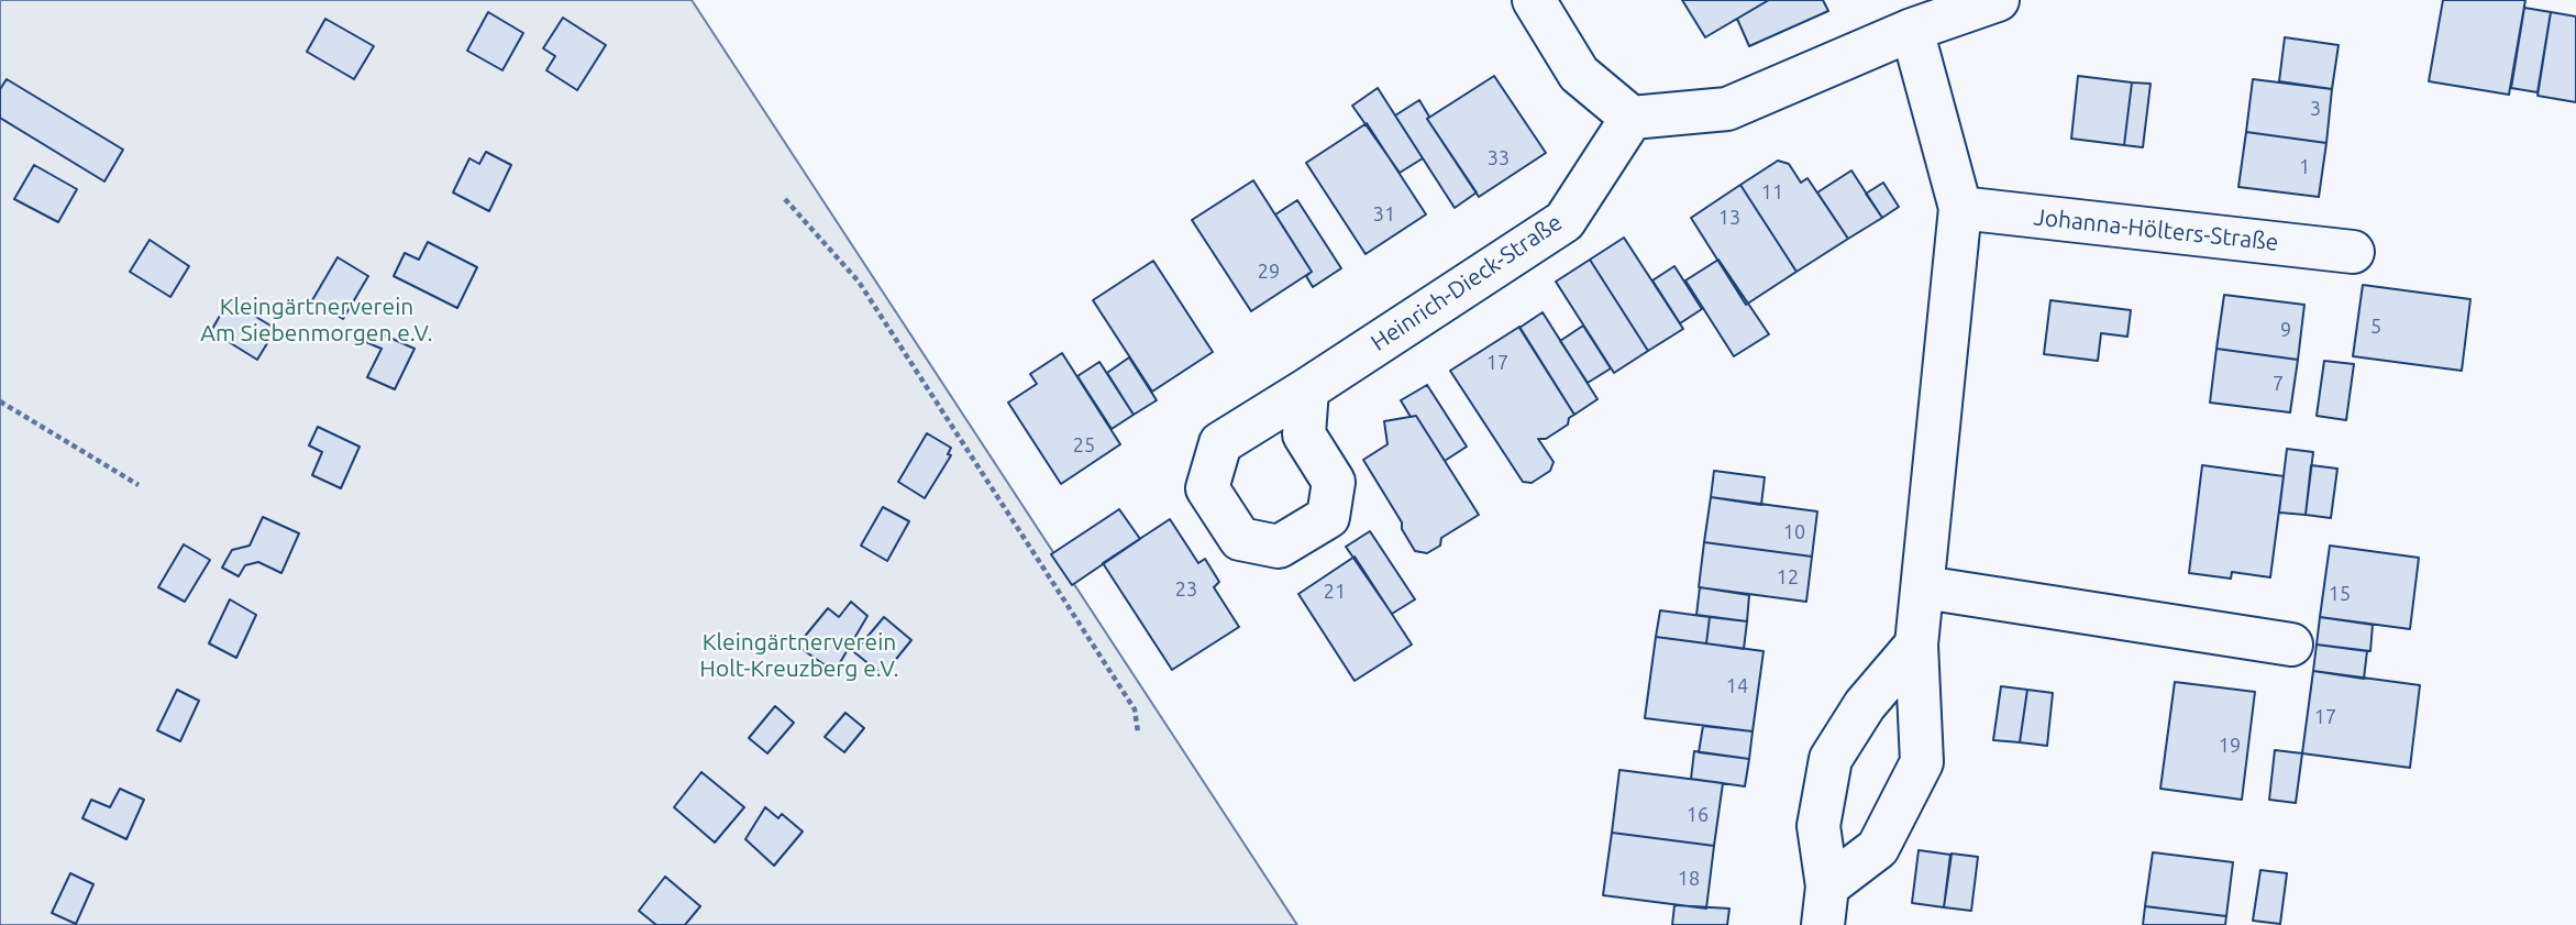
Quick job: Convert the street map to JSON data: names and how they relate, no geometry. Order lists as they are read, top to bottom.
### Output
{
  "streets": {
    "street": ["Johanna-Hölters-Straße", "Heinrich-Dieck-Straße"]
  },
  "parks": ["Kleingärtnerverein Am Siebenmorgen e.V.", "Kleingärtnerverein Holt-Kreuzberg e.V."],
  "house_numbers": [
    "3",
    "33",
    "1",
    "11",
    "31",
    "13",
    "29",
    "5",
    "9",
    "17",
    "7",
    "25",
    "10",
    "12",
    "23",
    "21",
    "15",
    "14",
    "17",
    "19",
    "16",
    "18"
  ]
}
